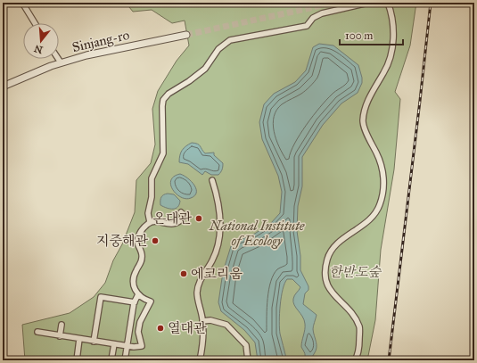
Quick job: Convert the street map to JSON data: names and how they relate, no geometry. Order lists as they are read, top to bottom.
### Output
{
  "streets": {
    "street": ["Sinjang-ro"]
  },
  "parks": ["National Institute of Ecology", "한반도숲"],
  "places": [
    "온대관",
    "지중해관",
    "에코리움",
    "열대관"
  ],
  "scale_bar": "100 m",
  "north": "bottom"
}
